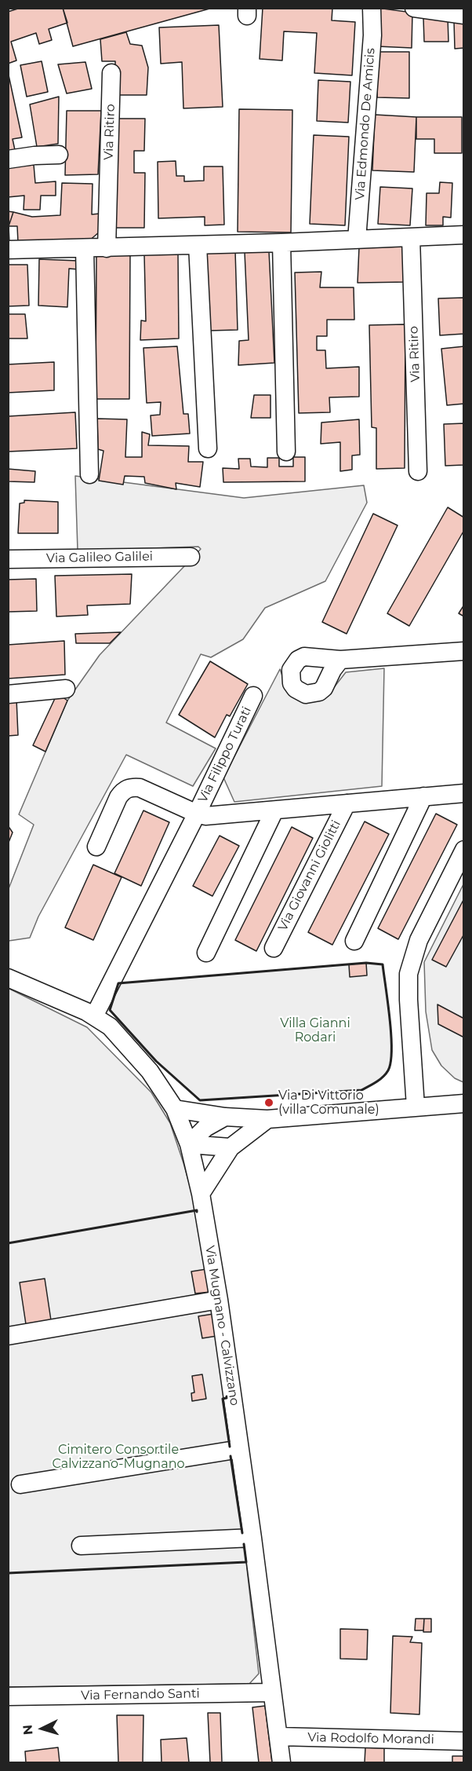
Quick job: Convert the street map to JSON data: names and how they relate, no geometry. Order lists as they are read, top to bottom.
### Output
{
  "streets": {
    "street": [
      "Via Edmondo De Amicis",
      "Via Ritiro",
      "Via Galileo Galilei",
      "Via Filippo Turati",
      "Via Giovanni Giolitti",
      "Via Mugnano - Calvizzano",
      "Via Fernando Santi",
      "Via Rodolfo Morandi"
    ]
  },
  "crossings": [
    ["Via Filippo Turati", "Via Giovanni Giolitti"],
    ["Via Filippo Turati", "Via Mugnano - Calvizzano"],
    ["Via Mugnano - Calvizzano", "Via Fernando Santi"],
    ["Via Mugnano - Calvizzano", "Via Rodolfo Morandi"]
  ],
  "parks": ["Villa Gianni Rodari", "Cimitero Consortile Calvizzano-Mugnano"],
  "places": ["Via Di Vittorio (villa Comunale)"],
  "north": "left"
}
